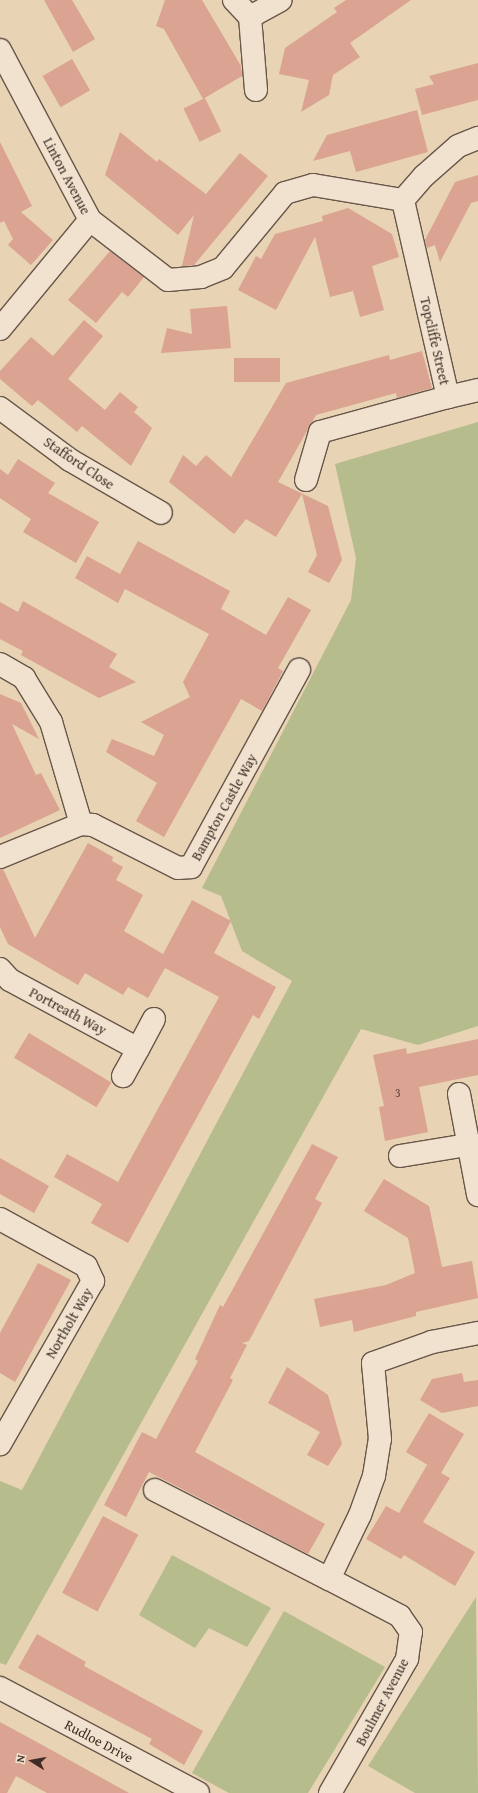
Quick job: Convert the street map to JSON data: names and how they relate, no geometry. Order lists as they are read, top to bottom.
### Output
{
  "streets": {
    "street": [
      "Linton Avenue",
      "Topcliffe Street",
      "Stafford Close",
      "Bampton Castle Way",
      "Portreath Way",
      "Northolt Way",
      "Boulmer Avenue",
      "Rudloe Drive"
    ]
  },
  "house_numbers": ["3"],
  "north": "left"
}
